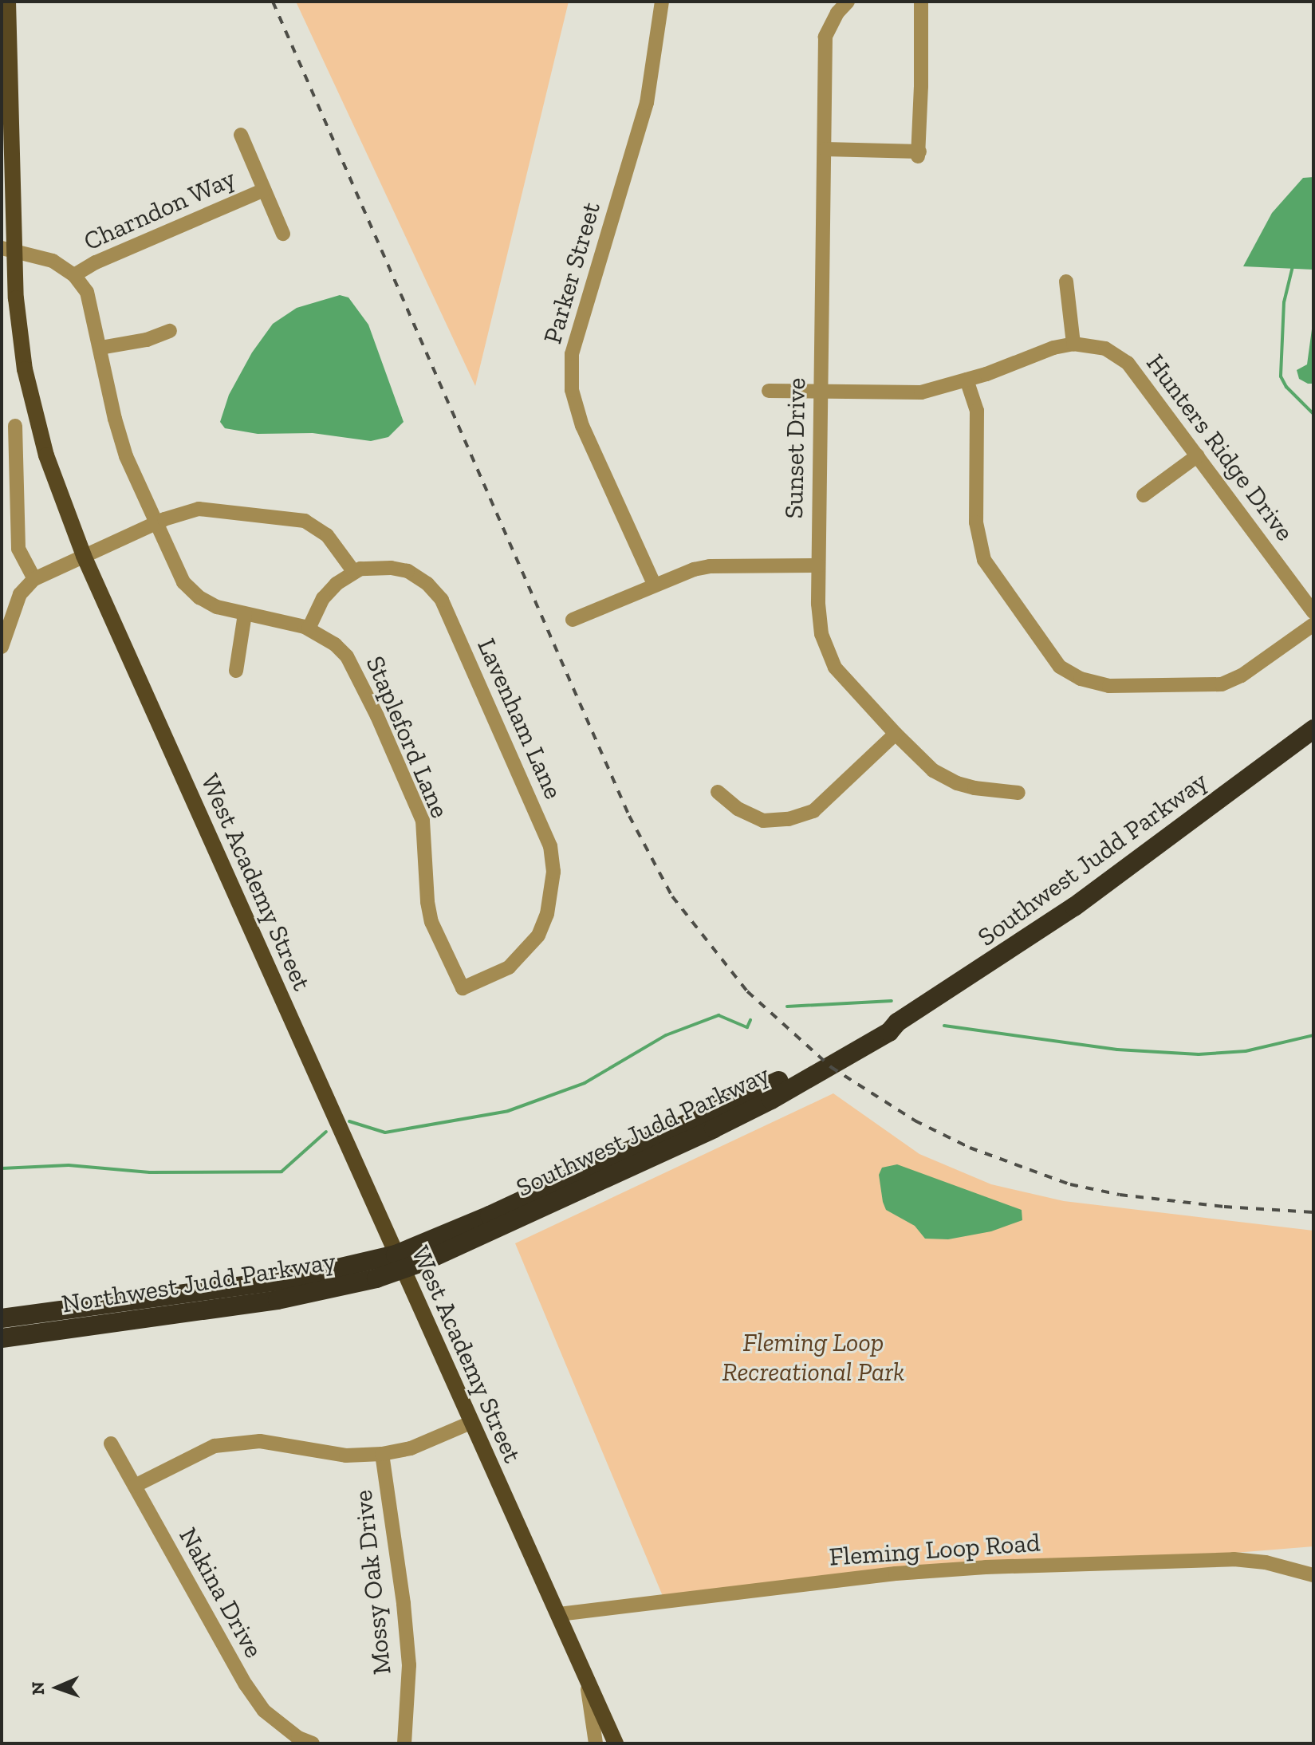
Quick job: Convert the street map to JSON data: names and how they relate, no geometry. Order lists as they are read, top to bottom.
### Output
{
  "streets": {
    "highway": ["Southwest Judd Parkway", "Northwest Judd Parkway"],
    "main road": ["West Academy Street"],
    "street": [
      "Charndon Way",
      "Parker Street",
      "Hunters Ridge Drive",
      "Sunset Drive",
      "Lavenham Lane",
      "Stapleford Lane",
      "Fleming Loop Road",
      "Mossy Oak Drive",
      "Nakina Drive"
    ]
  },
  "crossings": [
    ["Charndon Way", "Stapleford Lane"],
    ["Hunters Ridge Drive", "Sunset Drive"],
    ["Lavenham Lane", "Stapleford Lane"],
    ["Southwest Judd Parkway", "West Academy Street"],
    ["Southwest Judd Parkway", "Northwest Judd Parkway"],
    ["West Academy Street", "Northwest Judd Parkway"],
    ["West Academy Street", "Fleming Loop Road"]
  ],
  "parks": ["Fleming Loop Recreational Park"],
  "north": "left"
}
